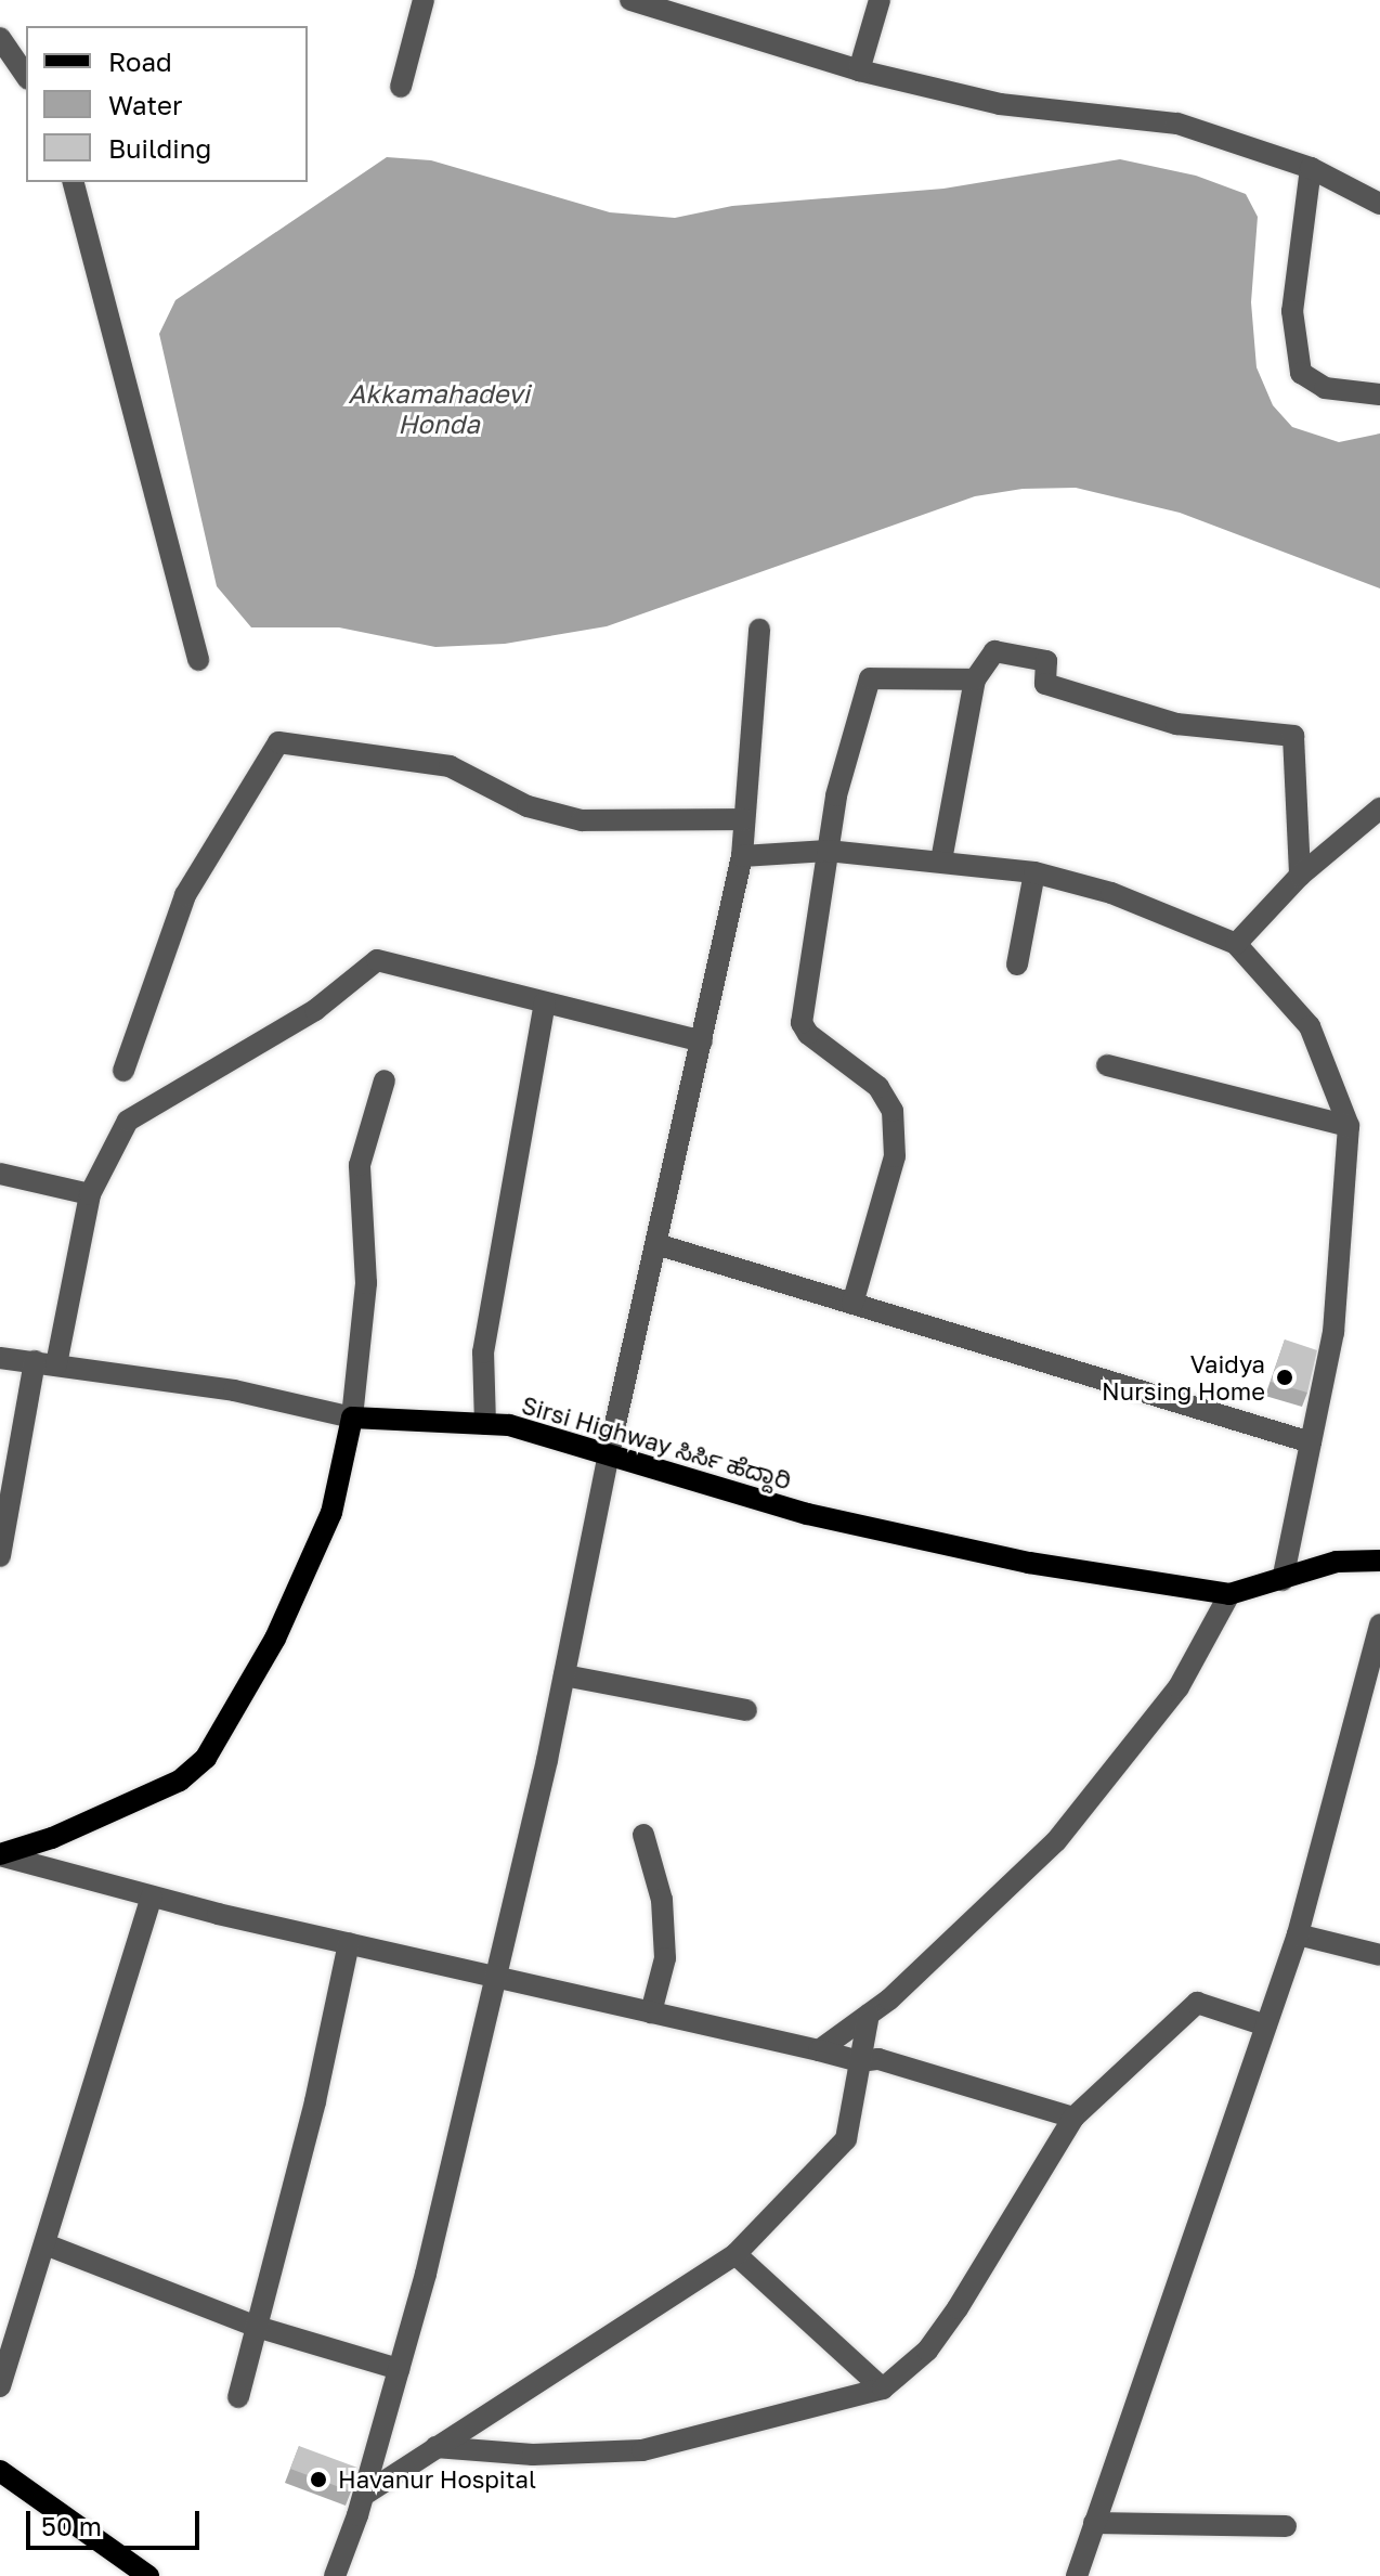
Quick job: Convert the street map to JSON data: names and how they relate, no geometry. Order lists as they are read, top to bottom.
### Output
{
  "streets": {
    "main road": ["Sirsi Highway ಸಿರ್ಸಿ ಹೆದ್ದಾರಿ"]
  },
  "water": ["Akkamahadevi Honda"],
  "places": ["Vaidya Nursing Home", "Havanur Hospital"],
  "legend": ["Road", "Water", "Building"],
  "scale_bar": "50 m"
}
